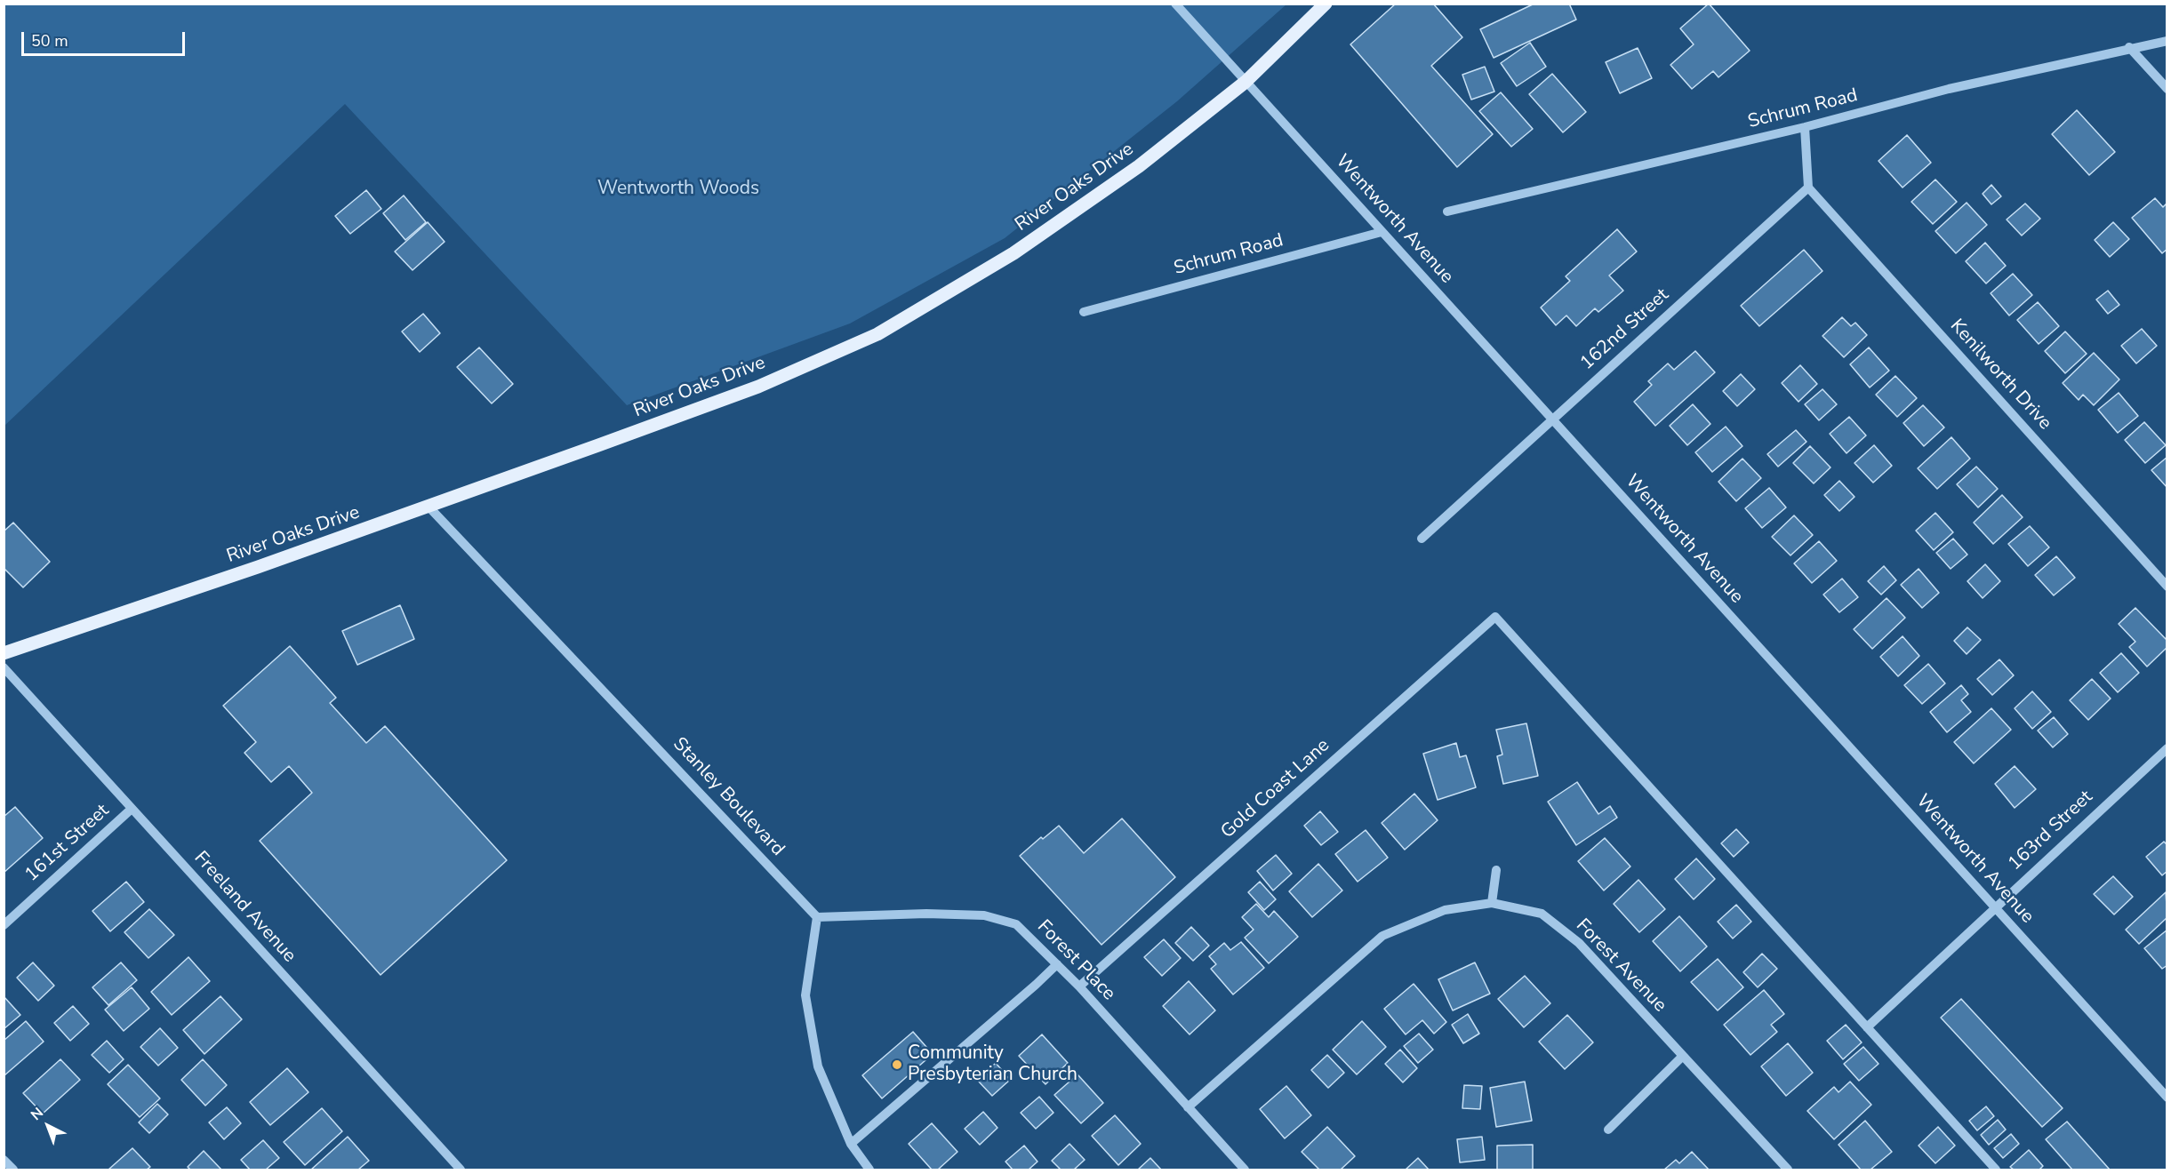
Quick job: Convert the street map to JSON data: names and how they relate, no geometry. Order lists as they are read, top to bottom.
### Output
{
  "streets": {
    "main road": ["River Oaks Drive"],
    "street": [
      "Schrum Road",
      "Wentworth Avenue",
      "162nd Street",
      "Kenilworth Drive",
      "Gold Coast Lane",
      "Stanley Boulevard",
      "163rd Street",
      "161st Street",
      "Freeland Avenue",
      "Forest Place",
      "Forest Avenue"
    ]
  },
  "crossings": [
    ["Schrum Road", "Wentworth Avenue"],
    ["River Oaks Drive", "Wentworth Avenue"],
    ["River Oaks Drive", "Stanley Boulevard"],
    ["Wentworth Avenue", "162nd Street"],
    ["Wentworth Avenue", "163rd Street"],
    ["162nd Street", "Kenilworth Drive"],
    ["Gold Coast Lane", "163rd Street"],
    ["Gold Coast Lane", "Forest Place"],
    ["Stanley Boulevard", "Forest Place"],
    ["161st Street", "Freeland Avenue"],
    ["Forest Place", "Forest Avenue"]
  ],
  "parks": ["Wentworth Woods"],
  "places": ["Community Presbyterian Church"],
  "scale_bar": "50 m",
  "north": "top left"
}
